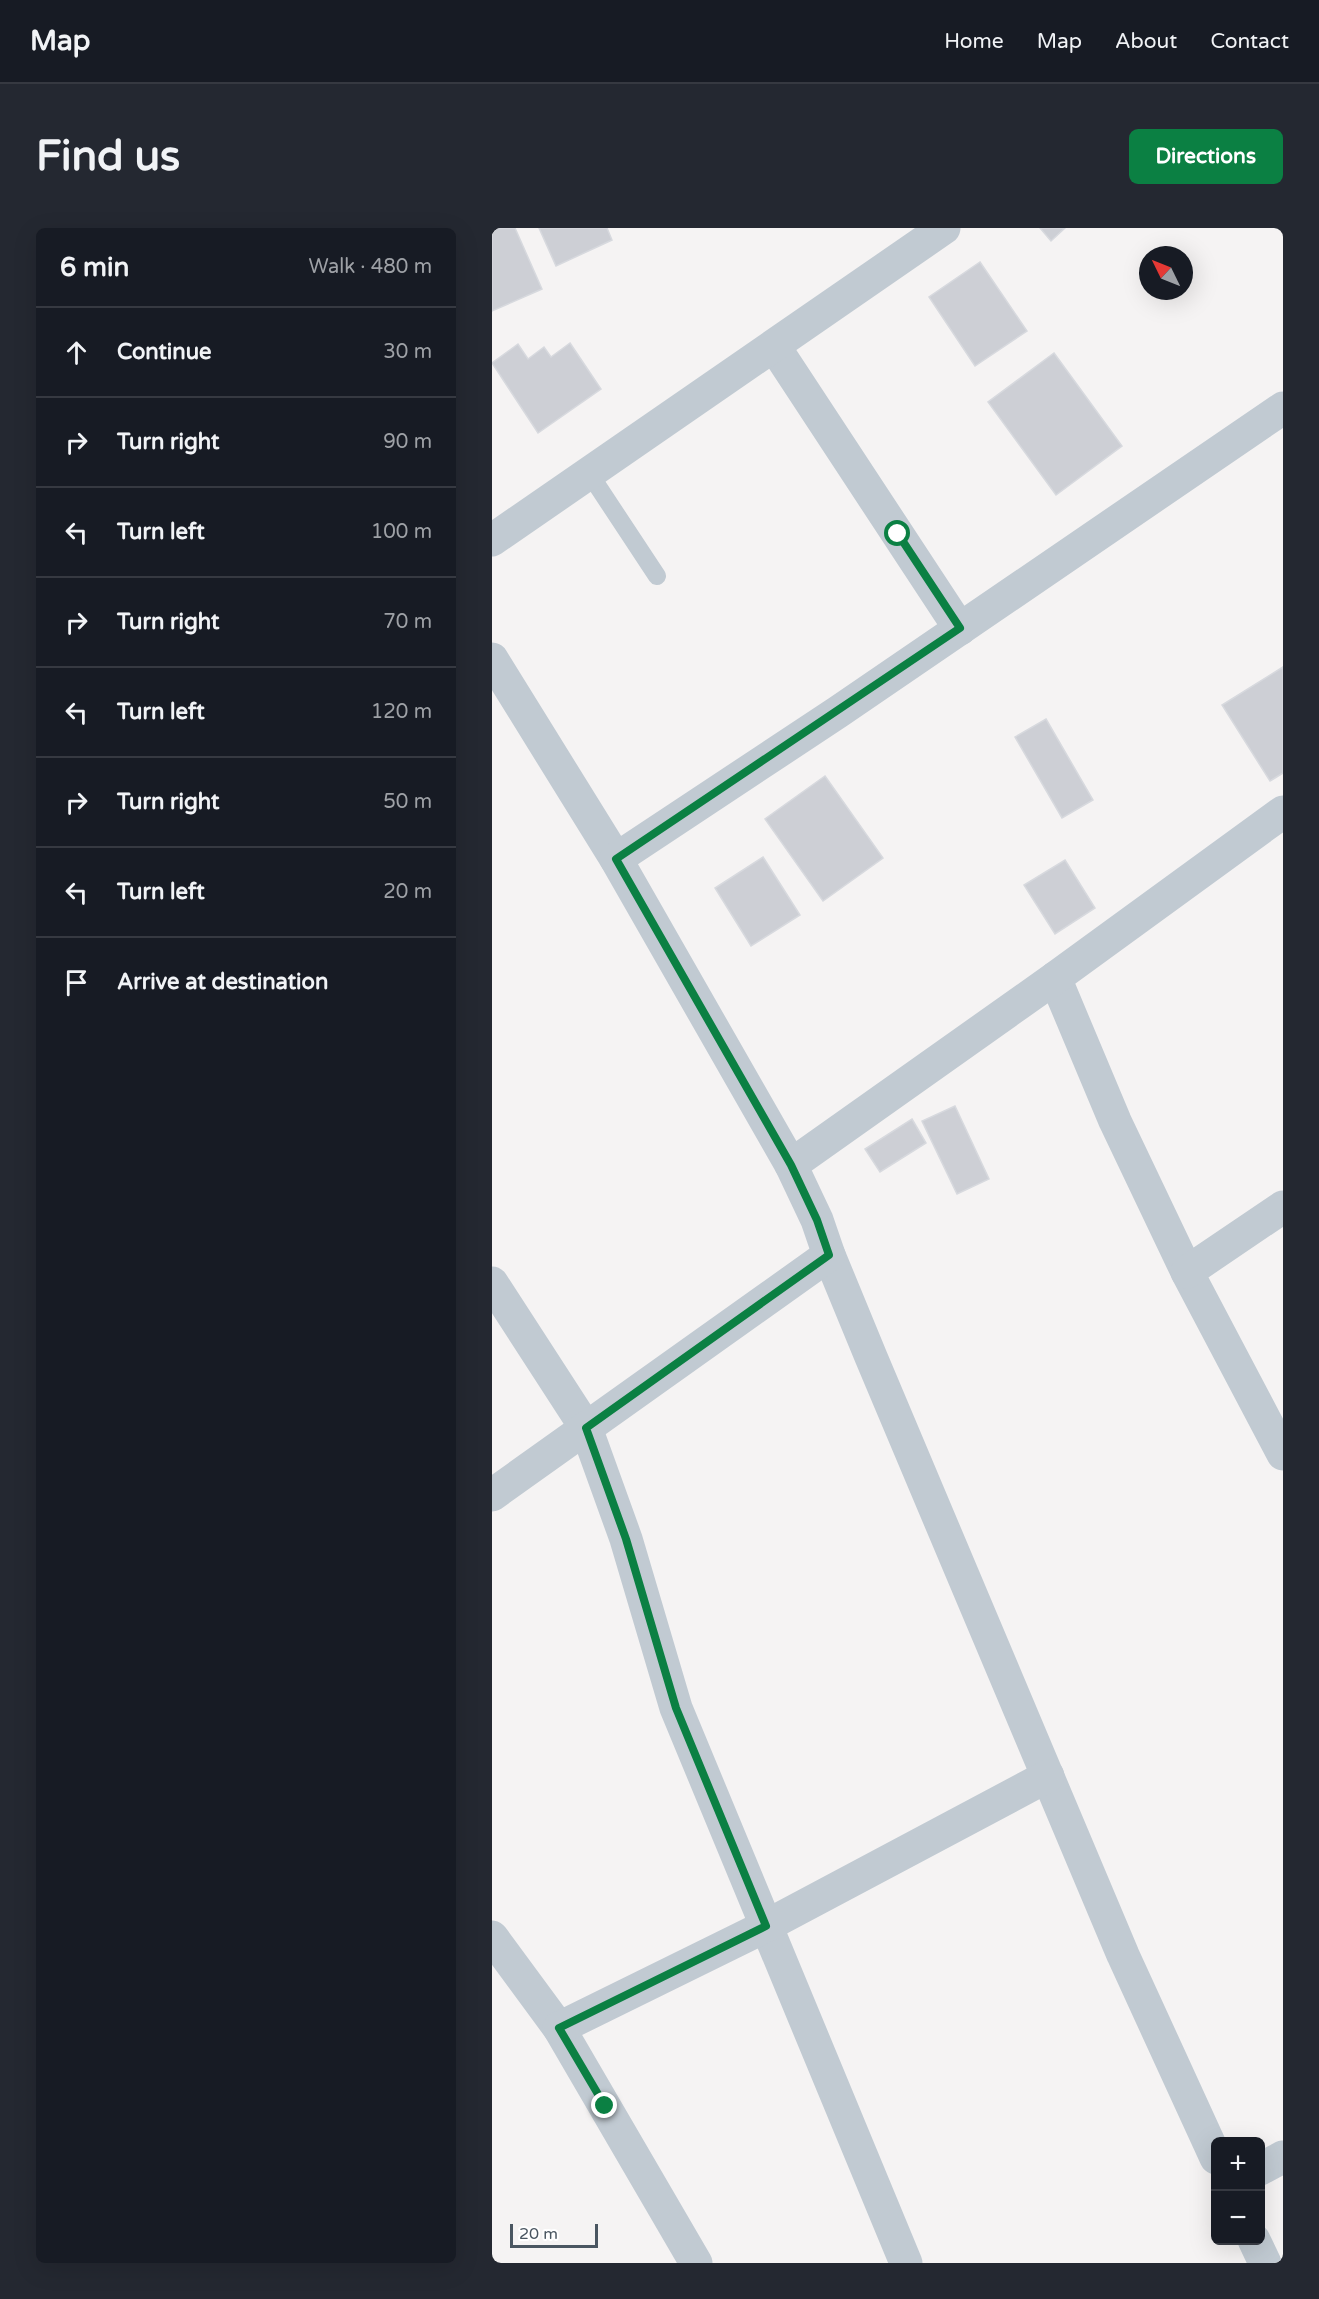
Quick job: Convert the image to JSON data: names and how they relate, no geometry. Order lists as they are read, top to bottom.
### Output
{
  "scale_bar": "20 m",
  "north": "top left",
  "page": {
    "header": "Map",
    "nav": [
      "Home",
      "Map",
      "About",
      "Contact"
    ],
    "buttons": "Directions",
    "title": "Find us",
    "heading": ["6 min", "Walk · 480 m"],
    "list": [
      ["Continue", "30 m"],
      ["Turn right", "90 m"],
      ["Turn left", "100 m"],
      ["Turn right", "70 m"],
      ["Turn left", "120 m"],
      ["Turn right", "50 m"],
      ["Turn left", "20 m"],
      "Arrive at destination"
    ],
    "map_buttons": ["+", "−"],
    "scale": "20 m"
  }
}
